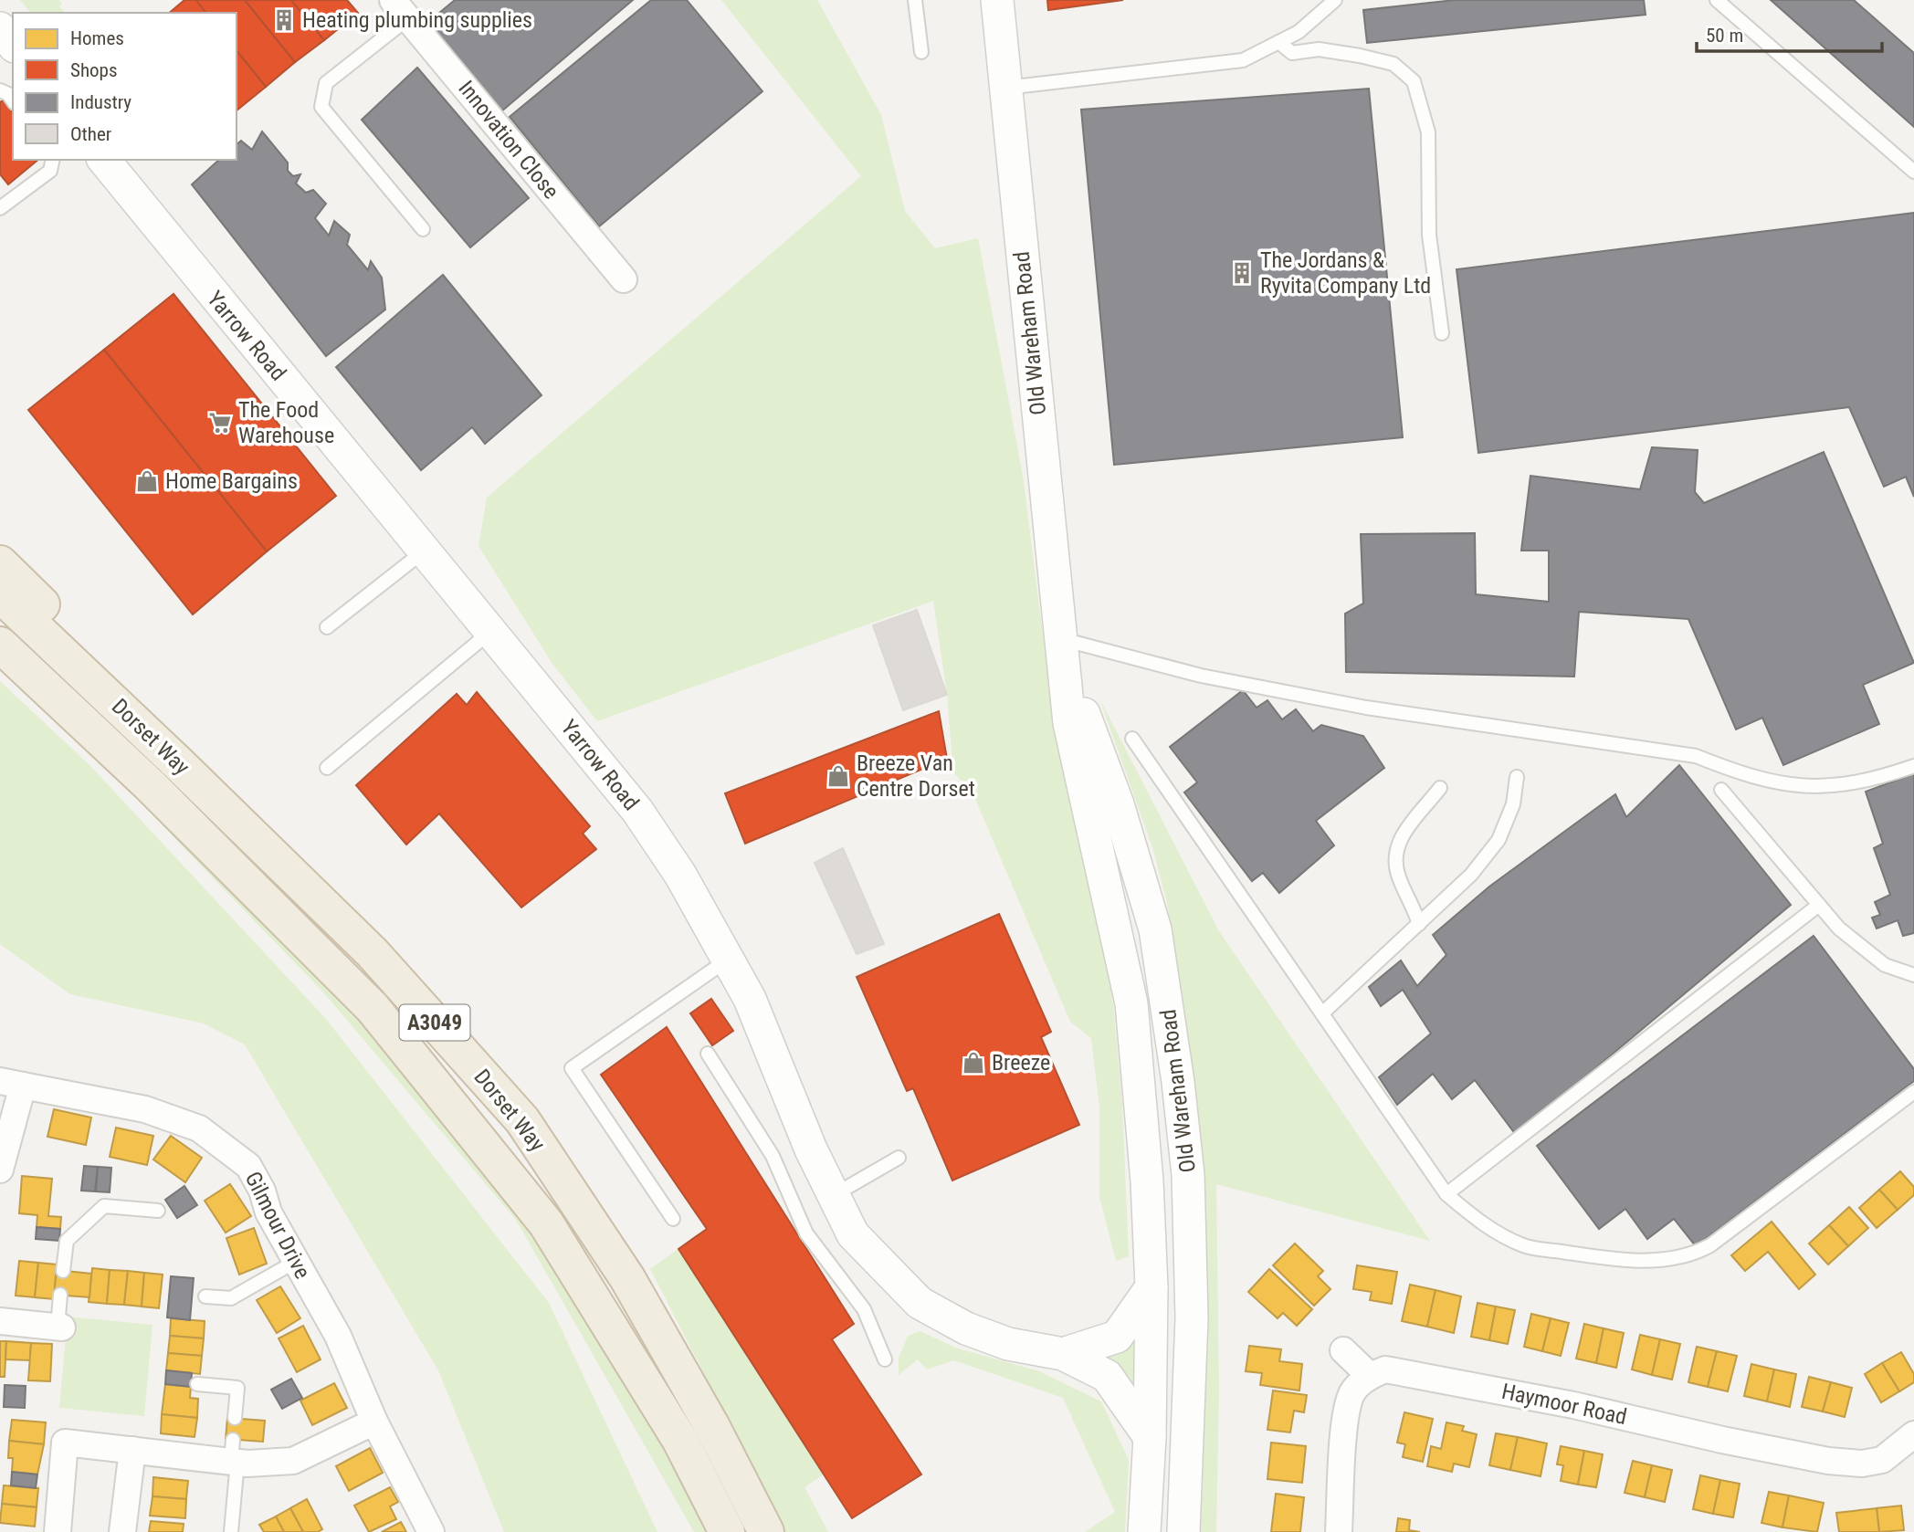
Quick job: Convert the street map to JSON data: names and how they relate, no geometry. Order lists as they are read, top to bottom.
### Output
{
  "streets": {
    "highway": ["Dorset Way", "A3049"],
    "street": [
      "Innovation Close",
      "Old Wareham Road",
      "Yarrow Road",
      "Gilmour Drive",
      "Haymoor Road"
    ]
  },
  "crossings": [
    ["Old Wareham Road", "Yarrow Road"]
  ],
  "places": {
    "building": ["Heating plumbing supplies", "The Jordans & Ryvita Company Ltd"],
    "supermarket": ["The Food Warehouse"],
    "shop": ["Home Bargains", "Breeze Van Centre Dorset", "Breeze"]
  },
  "legend": [
    "Homes",
    "Shops",
    "Industry",
    "Other"
  ],
  "scale_bar": "50 m"
}
